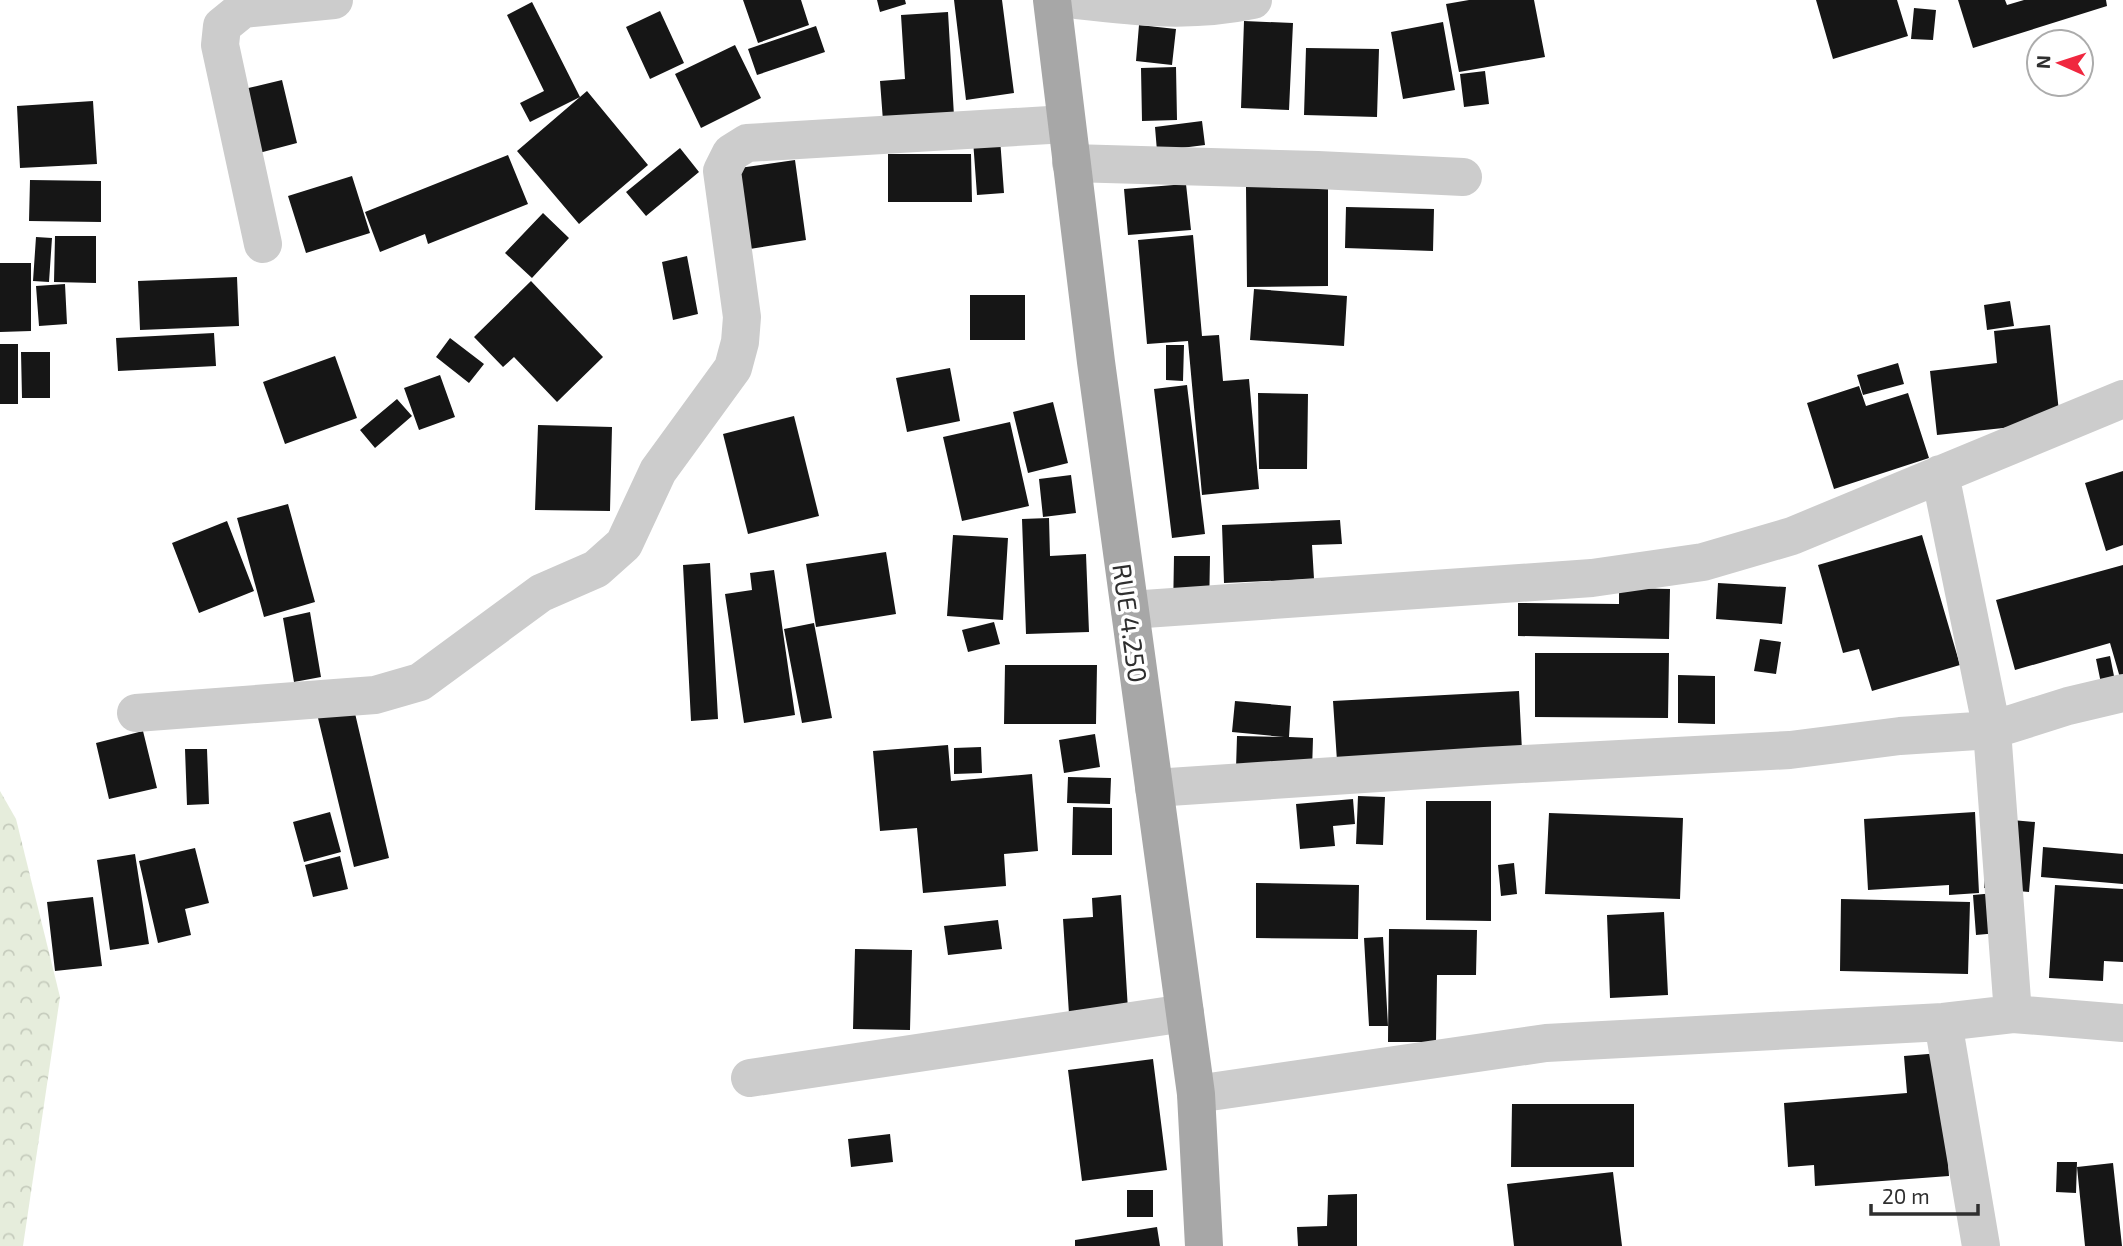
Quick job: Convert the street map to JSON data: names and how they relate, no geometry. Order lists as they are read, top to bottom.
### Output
{
  "streets": {
    "main road": ["RUE 4.250"]
  },
  "scale_bar": "20 m",
  "north": "left"
}
